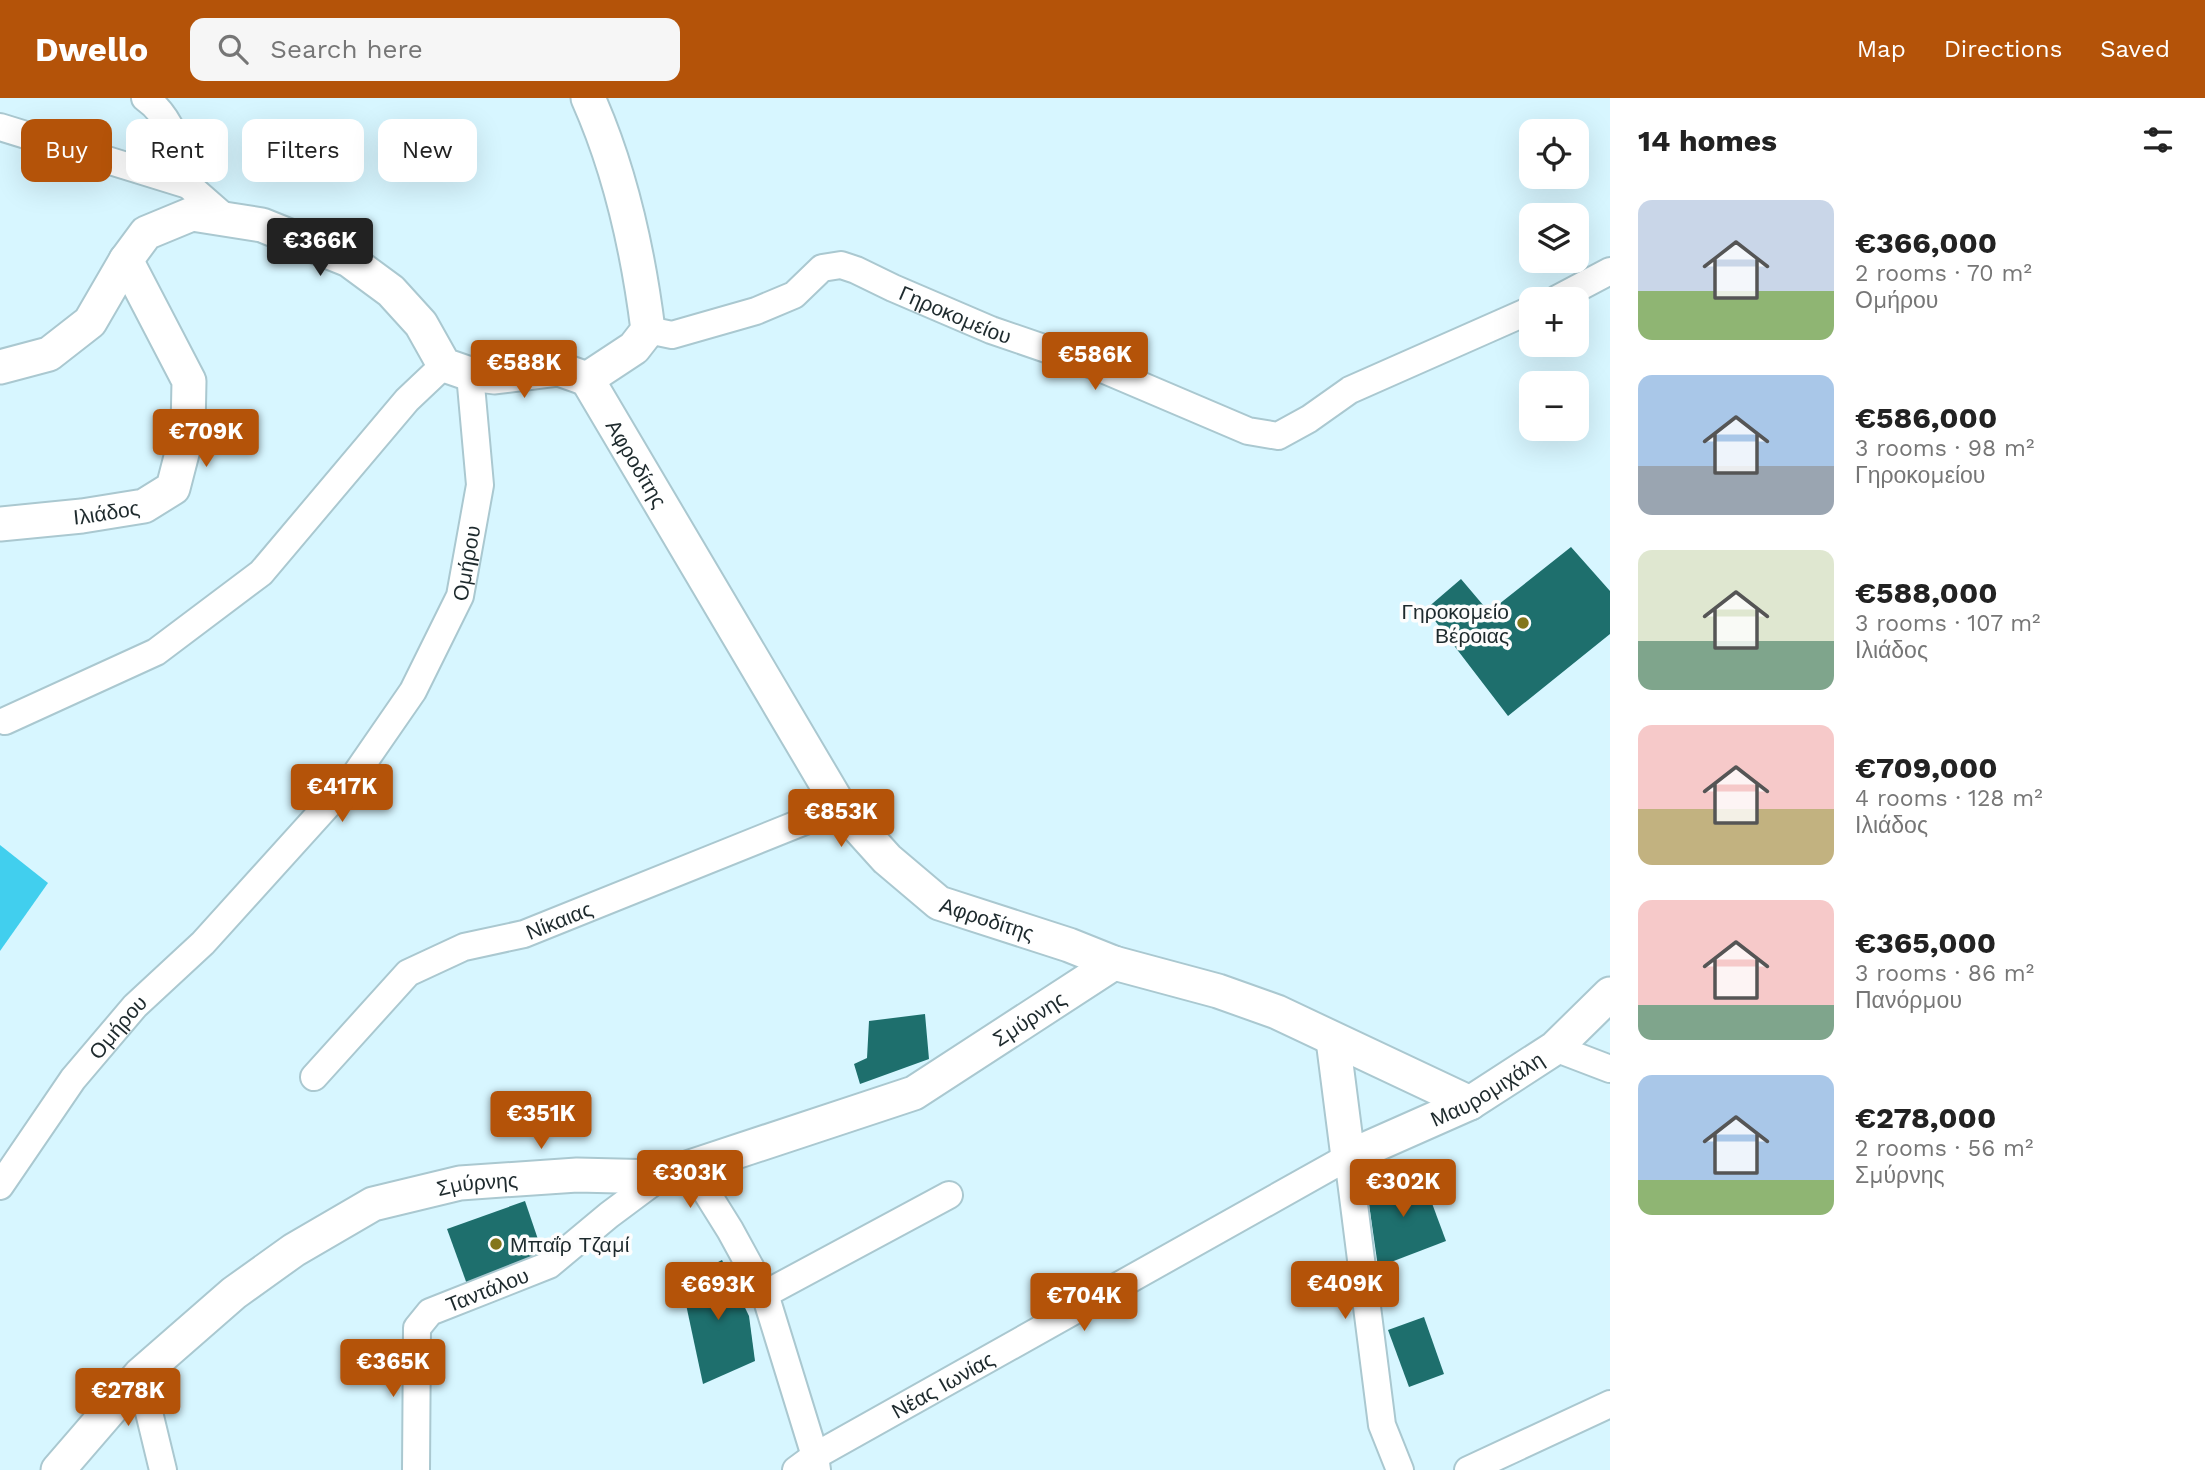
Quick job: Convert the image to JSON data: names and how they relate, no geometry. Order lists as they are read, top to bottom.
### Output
{
  "streets": {
    "street": [
      "Γηροκομείου",
      "Αφροδίτης",
      "Ιλιάδος",
      "Ομήρου",
      "Νίκαιας",
      "Σμύρνης",
      "Μαυρομιχάλη",
      "Ταντάλου",
      "Νέας Ιωνίας"
    ]
  },
  "crossings": [
    ["Αφροδίτης", "Νίκαιας"],
    ["Αφροδίτης", "Σμύρνης"],
    ["Αφροδίτης", "Μαυρομιχάλη"],
    ["Ιλιάδος", "Ομήρου"],
    ["Σμύρνης", "Ταντάλου"],
    ["Μαυρομιχάλη", "Νέας Ιωνίας"]
  ],
  "places": ["Γηροκομείο Βέροιας", "Μπαΐρ Τζαμί"],
  "page": {
    "header": "Dwello",
    "search": "Search here",
    "nav": ["Map", "Directions", "Saved"],
    "heading": "14 homes",
    "map_buttons": ["+", "−"],
    "chip": [
      "Buy",
      "Rent",
      "Filters",
      "New"
    ],
    "list": [
      {
        "name": "€366,000",
        "note": "2 rooms · 70 m² · Ομήρου"
      },
      {
        "name": "€586,000",
        "note": "3 rooms · 98 m² · Γηροκομείου"
      },
      {
        "name": "€588,000",
        "note": "3 rooms · 107 m² · Ιλιάδος"
      },
      {
        "name": "€709,000",
        "note": "4 rooms · 128 m² · Ιλιάδος"
      },
      {
        "name": "€365,000",
        "note": "3 rooms · 86 m² · Πανόρμου"
      },
      {
        "name": "€278,000",
        "note": "2 rooms · 56 m² · Σμύρνης"
      }
    ],
    "price": [
      "€366K",
      "€586K",
      "€588K",
      "€709K",
      "€417K",
      "€853K",
      "€351K",
      "€303K",
      "€302K",
      "€409K",
      "€693K",
      "€704K",
      "€365K",
      "€278K"
    ]
  }
}
